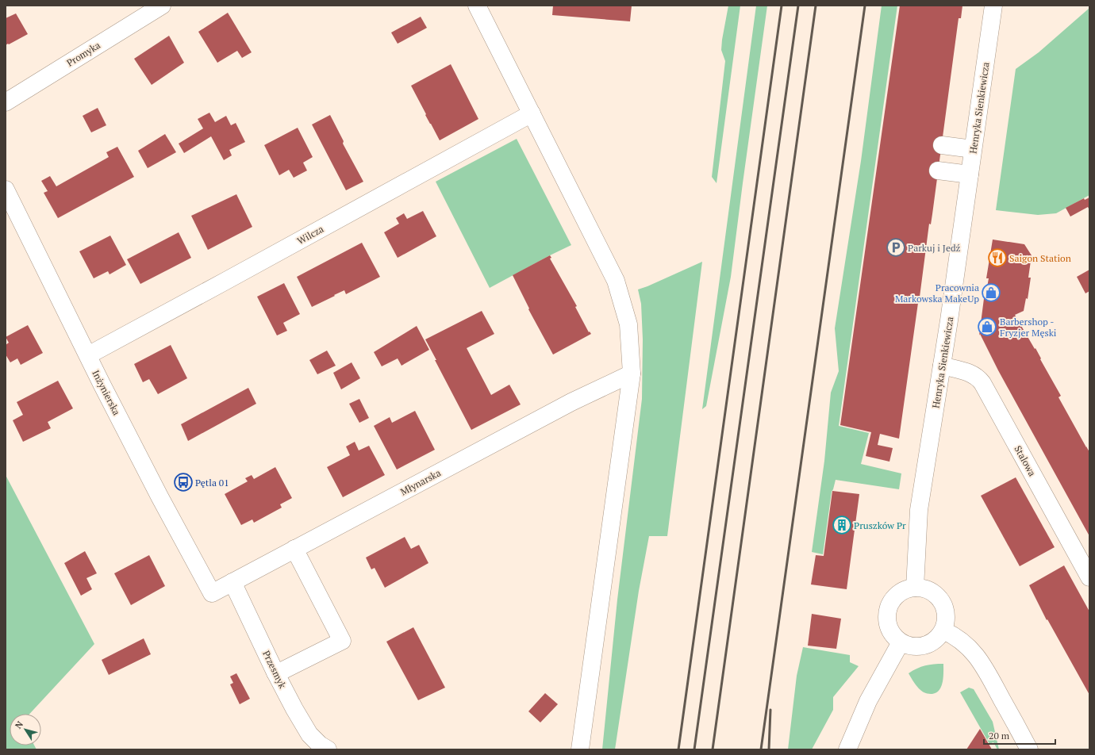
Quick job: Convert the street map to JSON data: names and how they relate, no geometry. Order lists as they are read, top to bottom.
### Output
{
  "streets": {
    "street": [
      "Promyka",
      "Henryka Sienkiewicza",
      "Wilcza",
      "Inżynierska",
      "Stalowa",
      "Młynarska",
      "Przesmyk"
    ]
  },
  "crossings": [
    ["Henryka Sienkiewicza", "Stalowa"],
    ["Wilcza", "Inżynierska"],
    ["Inżynierska", "Młynarska"],
    ["Młynarska", "Przesmyk"]
  ],
  "places": {
    "parking": ["Parkuj i Jedź"],
    "restaurant": ["Saigon Station"],
    "shop": ["Pracownia Markowska MakeUp", "Barbershop - Fryzjer Męski"],
    "bus stop": ["Pętla 01"],
    "building": ["Pruszków Pr"]
  },
  "scale_bar": "20 m",
  "north": "top left"
}
